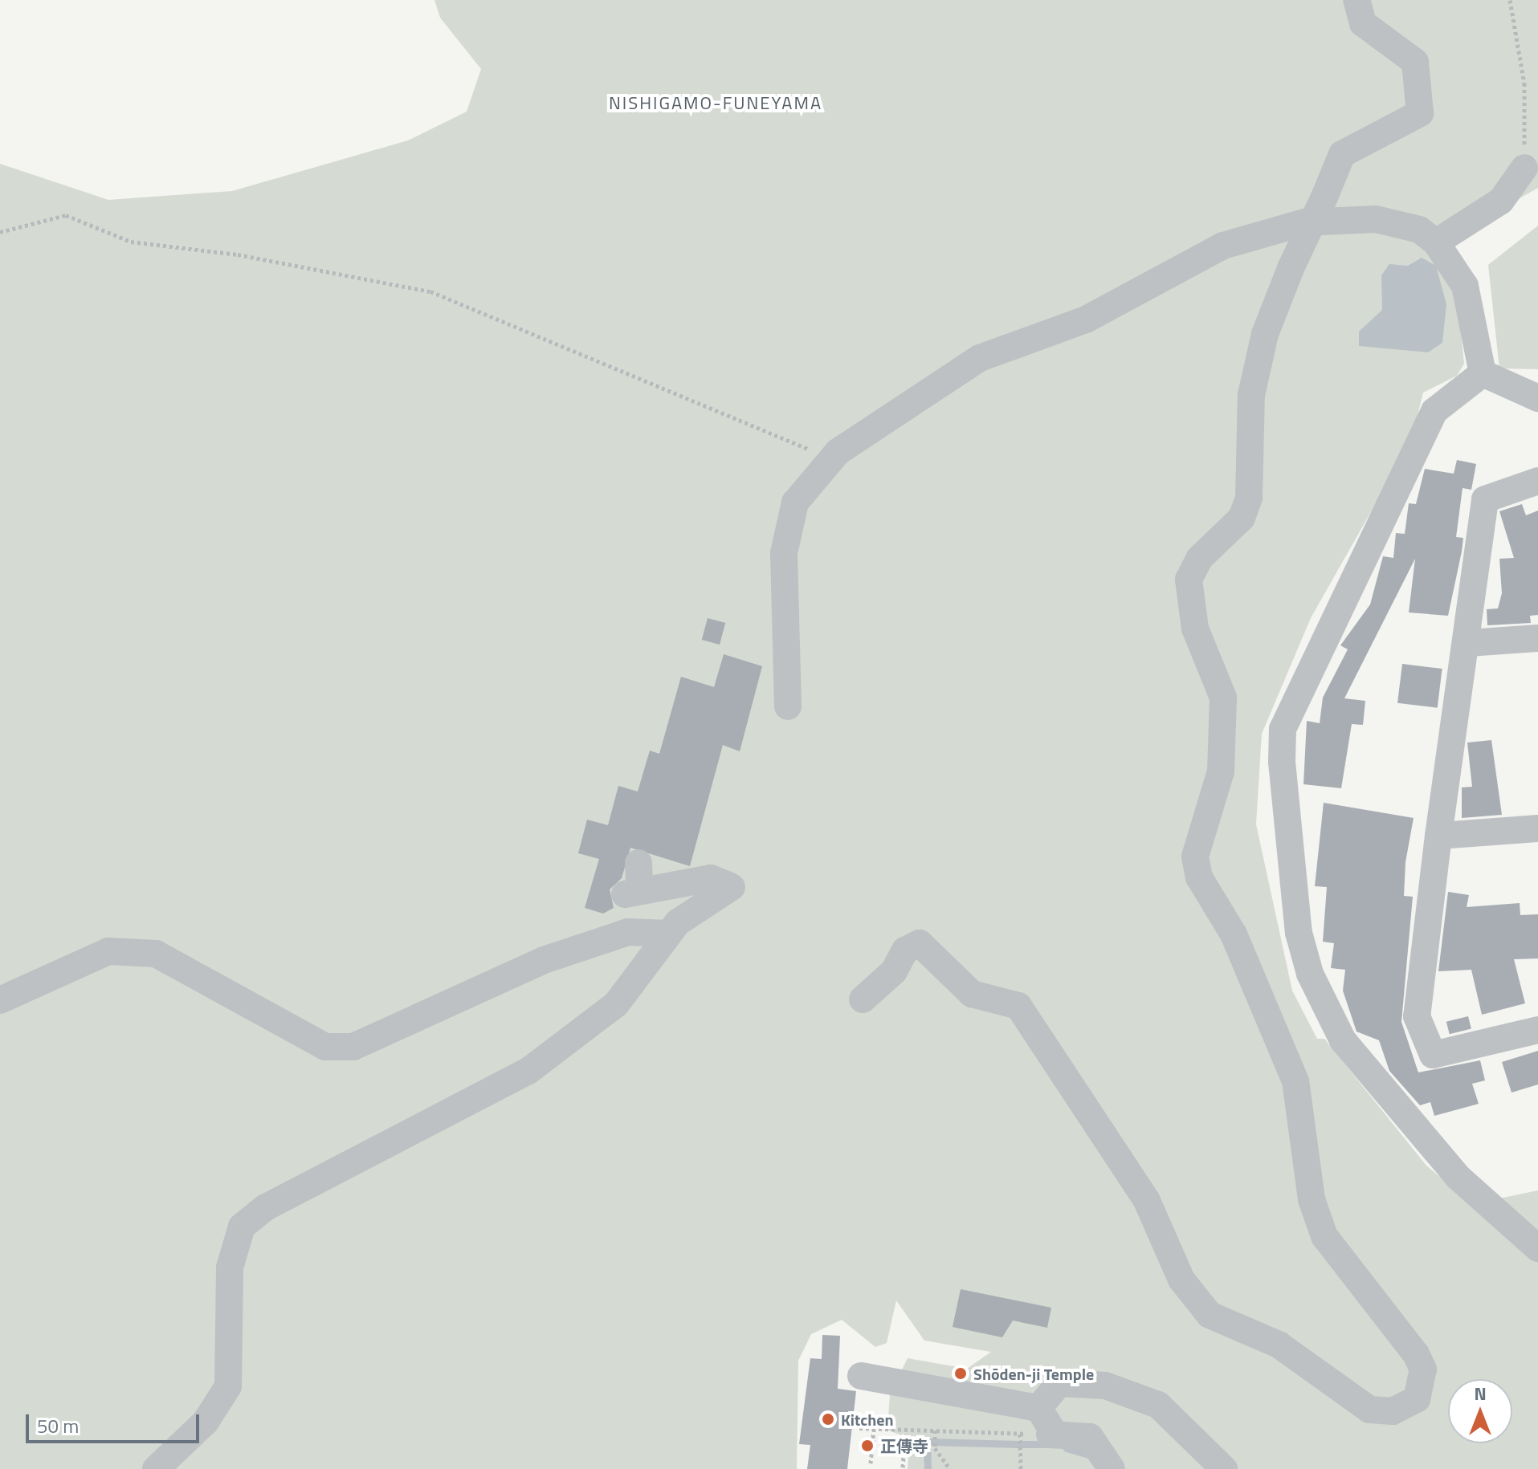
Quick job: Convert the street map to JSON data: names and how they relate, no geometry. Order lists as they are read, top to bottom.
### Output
{
  "districts": ["NISHIGAMO-FUNEYAMA"],
  "places": ["Shōden-ji Temple", "Kitchen", "正傳寺"],
  "scale_bar": "50 m",
  "north": "top"
}
